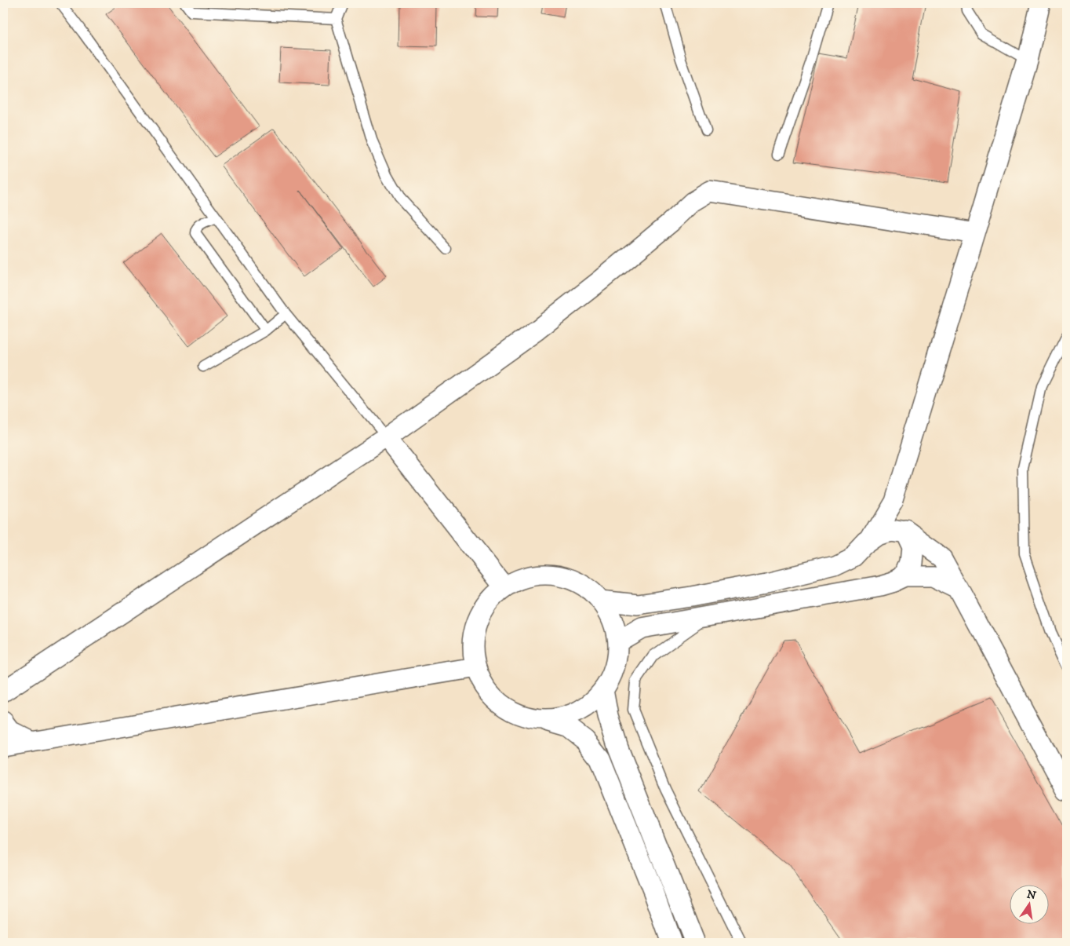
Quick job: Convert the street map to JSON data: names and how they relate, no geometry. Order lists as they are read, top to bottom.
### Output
{
  "north": "top"
}
